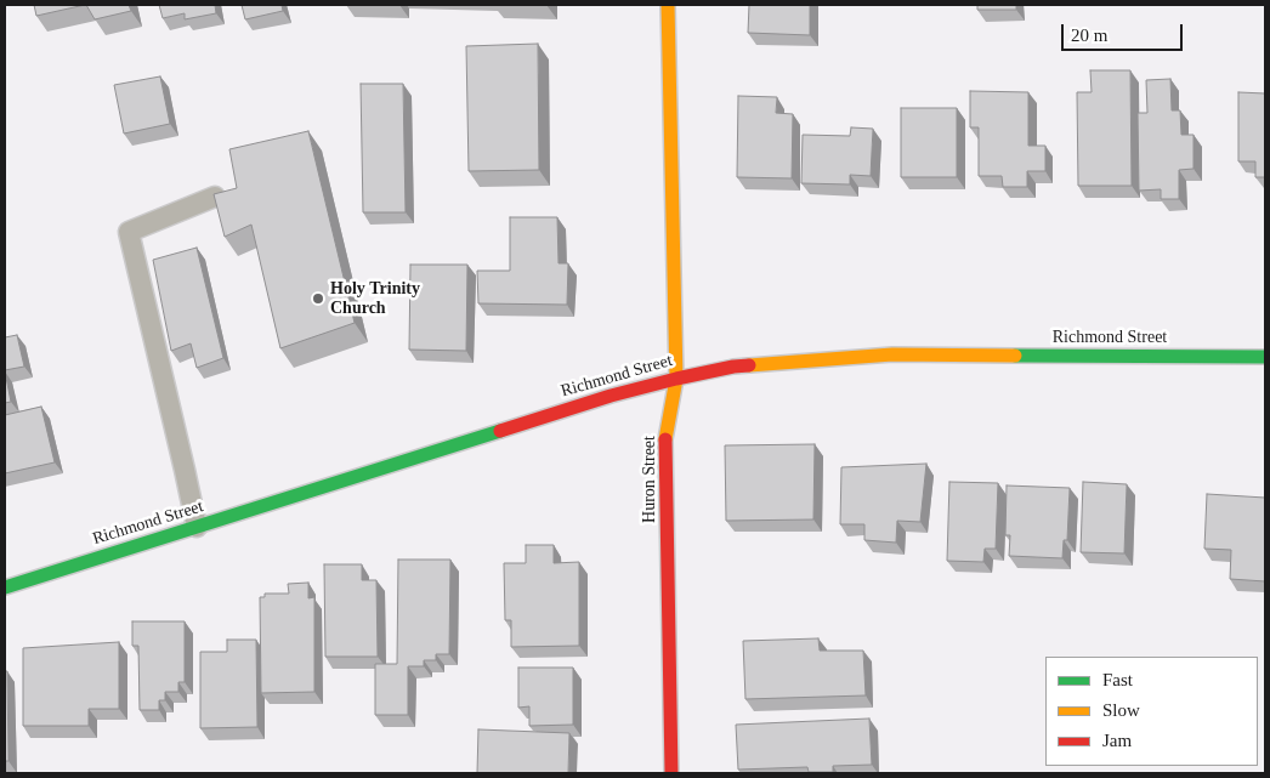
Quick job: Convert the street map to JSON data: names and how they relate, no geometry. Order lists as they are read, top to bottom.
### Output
{
  "streets": {
    "main road": ["Richmond Street", "Huron Street"]
  },
  "crossings": [
    ["Richmond Street", "Huron Street"]
  ],
  "places": ["Holy Trinity Church"],
  "legend": ["Fast", "Slow", "Jam"],
  "scale_bar": "20 m"
}
